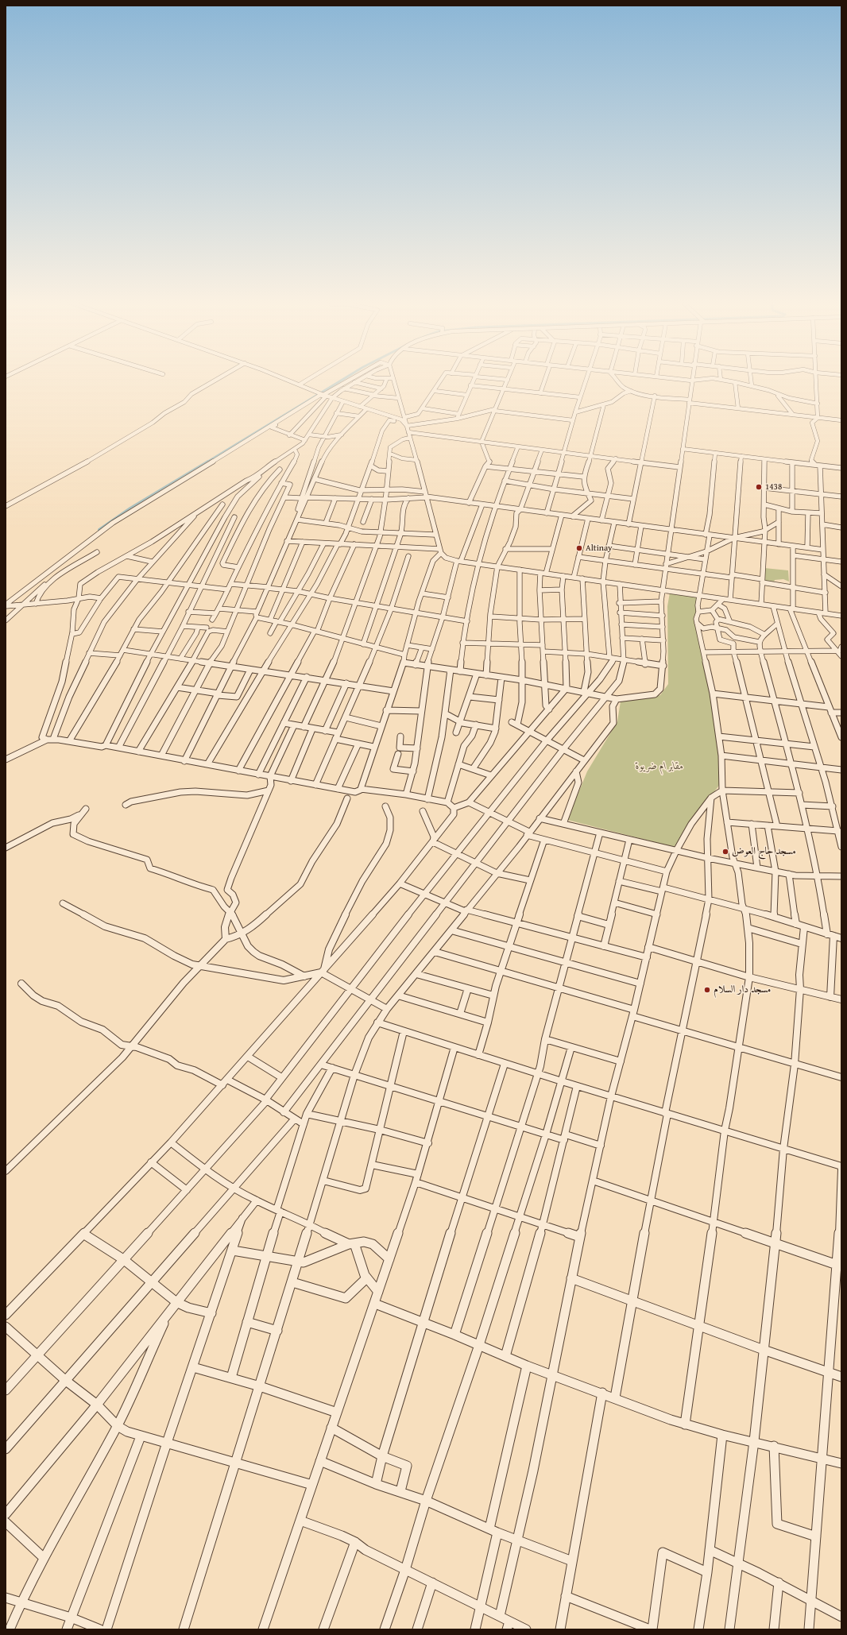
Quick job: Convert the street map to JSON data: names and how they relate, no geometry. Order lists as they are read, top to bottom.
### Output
{
  "parks": ["مقابر ام ضريوة"],
  "places": [
    "1438",
    "Altinay",
    "مسجد حاج العوض",
    "مسجد دار السلام"
  ]
}
